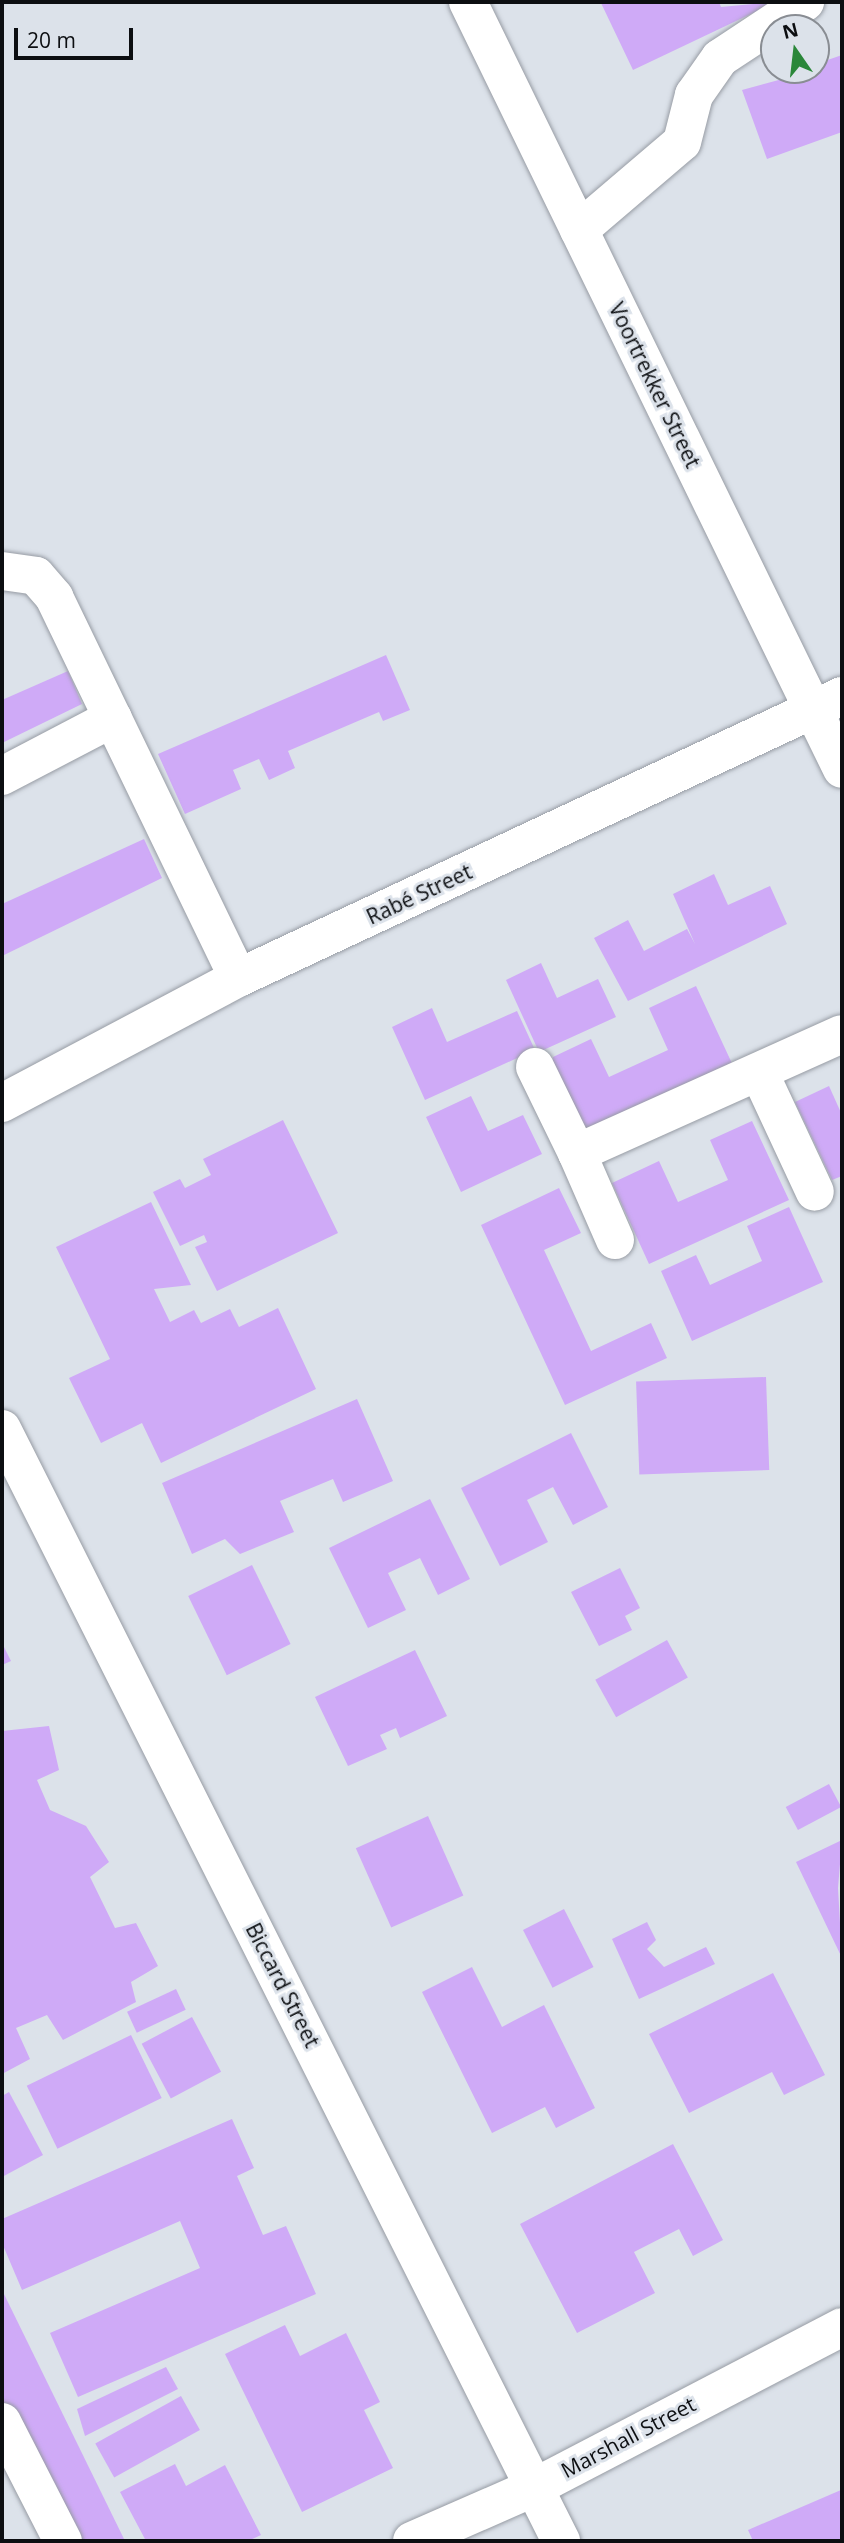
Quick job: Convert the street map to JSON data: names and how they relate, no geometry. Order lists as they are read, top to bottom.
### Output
{
  "streets": {
    "street": [
      "Voortrekker Street",
      "Rabé Street",
      "Biccard Street",
      "Marshall Street"
    ]
  },
  "crossings": [
    ["Voortrekker Street", "Rabé Street"],
    ["Biccard Street", "Marshall Street"]
  ],
  "scale_bar": "20 m",
  "north": "top"
}
